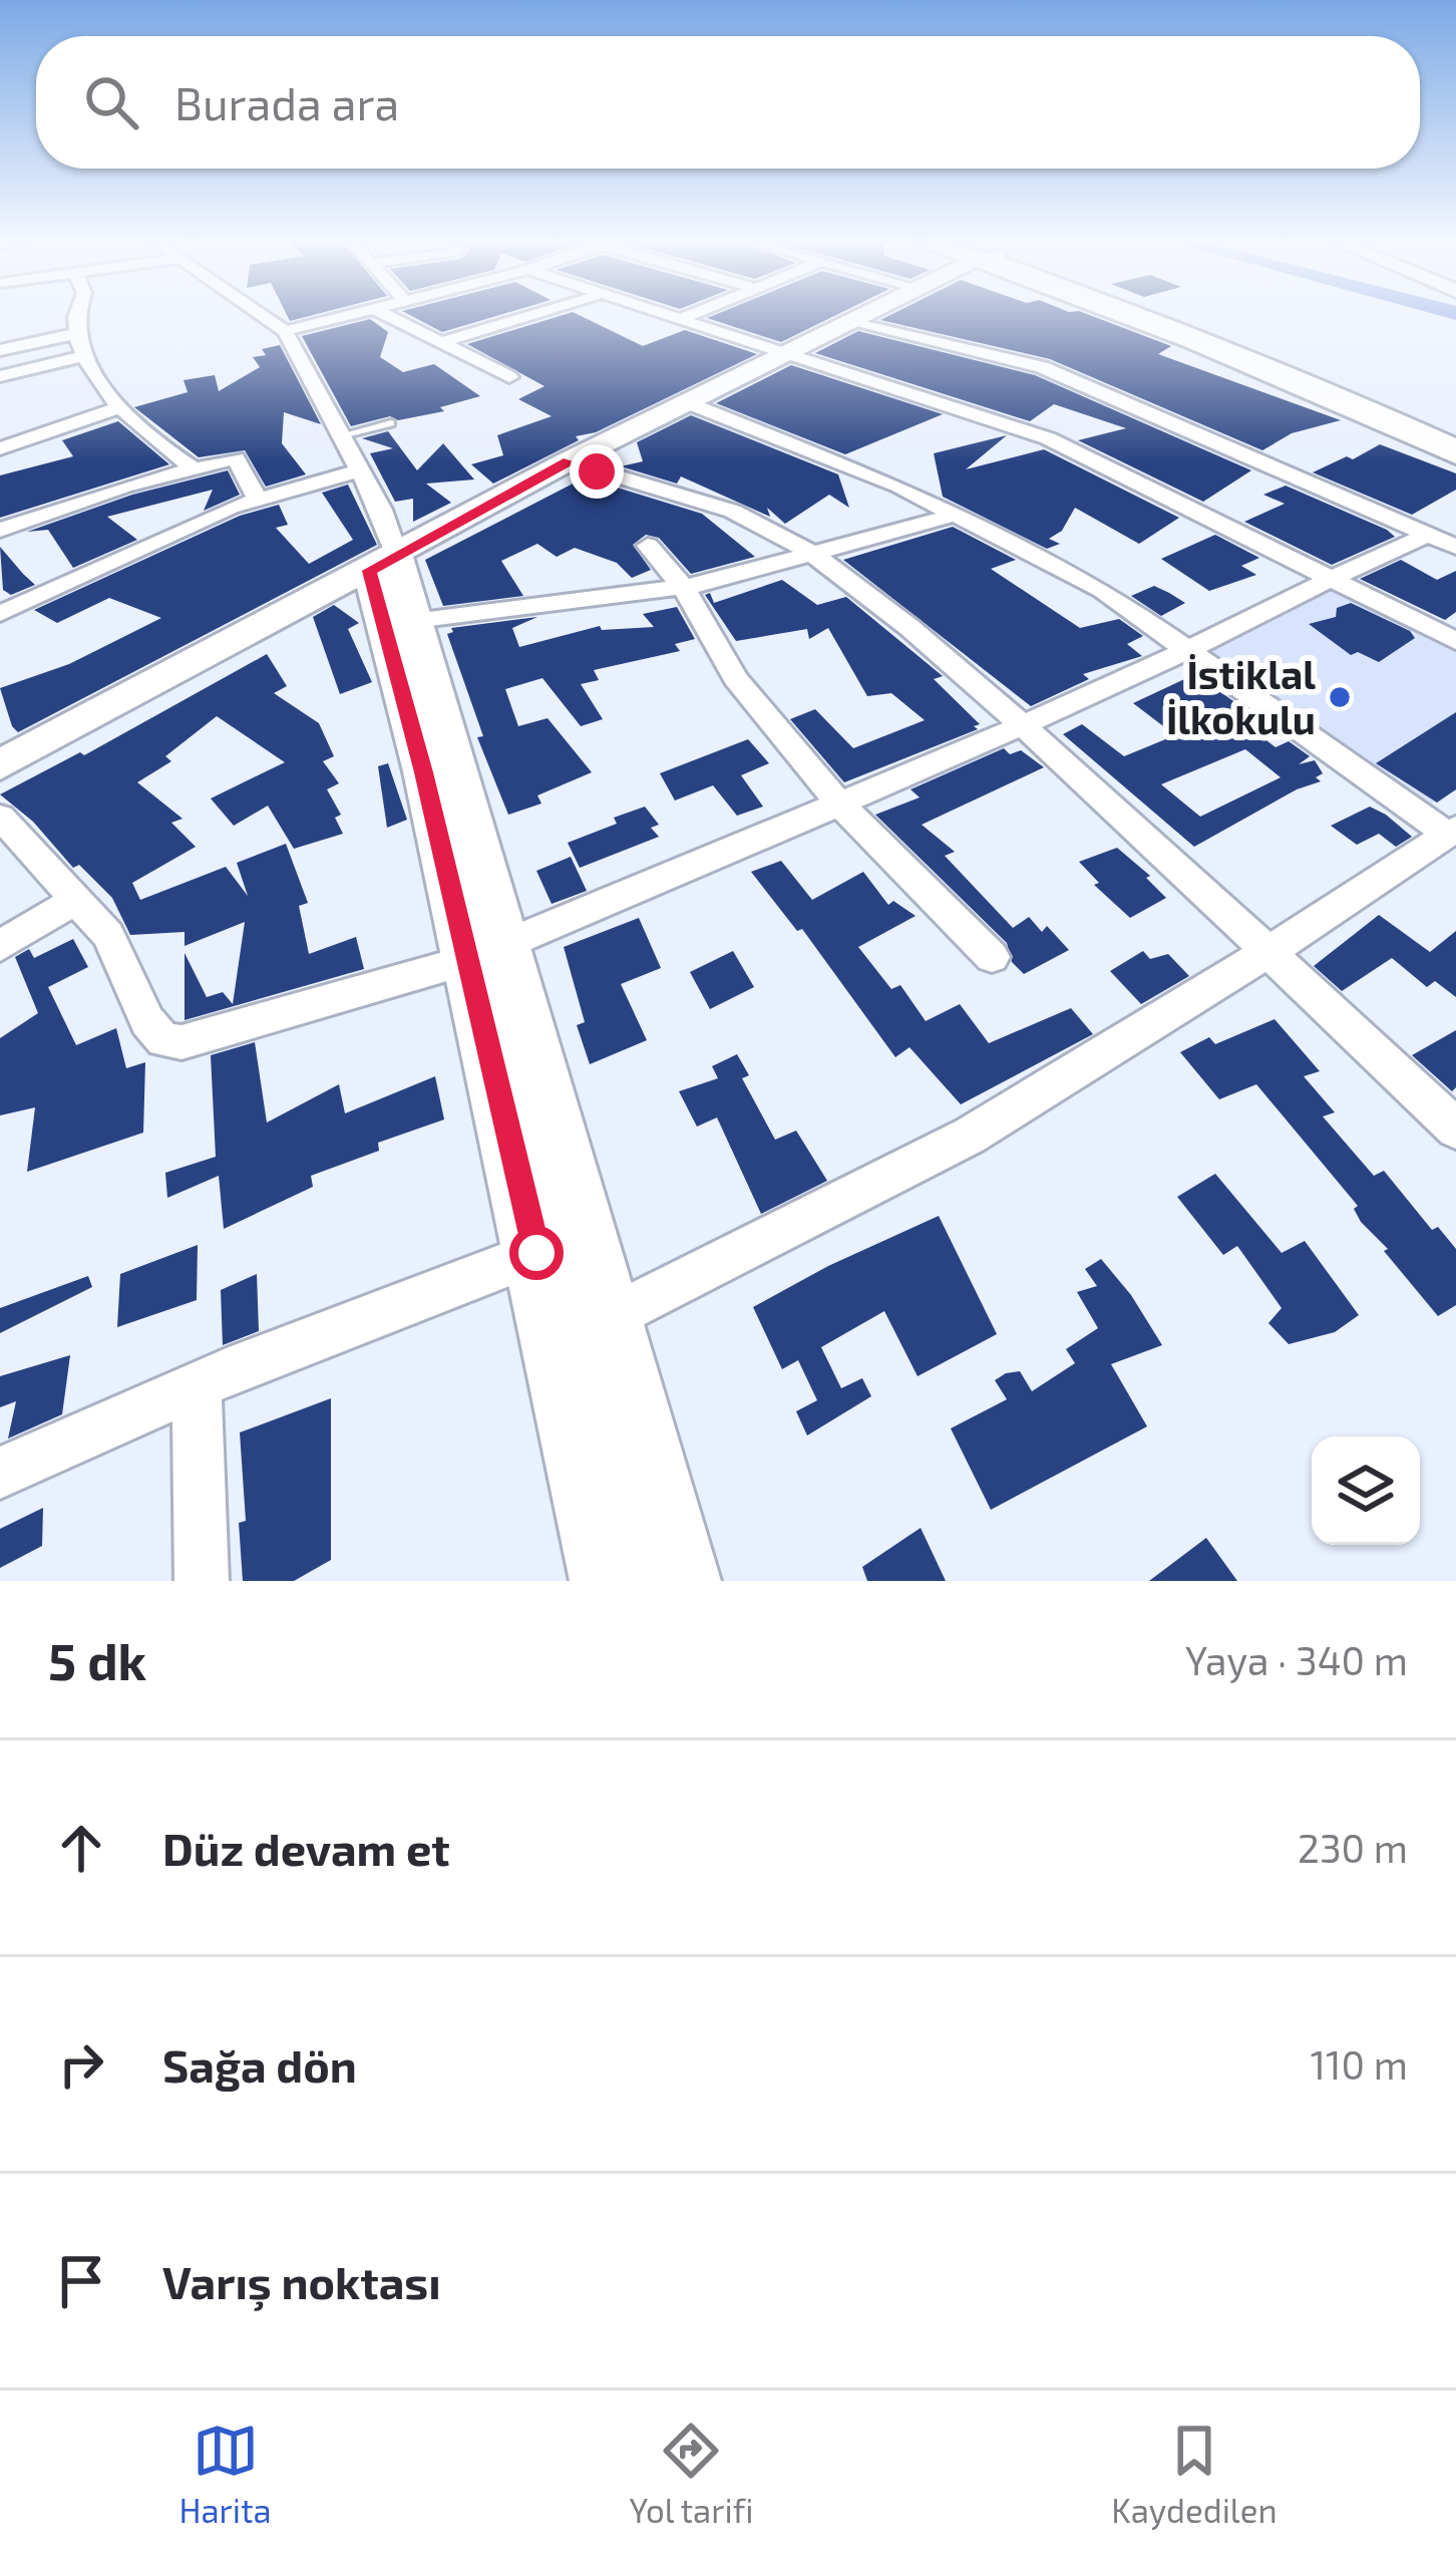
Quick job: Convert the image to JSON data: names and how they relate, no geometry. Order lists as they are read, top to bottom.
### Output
{
  "places": ["İstiklal İlkokulu"],
  "page": {
    "search": "Burada ara",
    "heading": ["5 dk", "Yaya · 340 m"],
    "list": [
      ["Düz devam et", "230 m"],
      ["Sağa dön", "110 m"],
      "Varış noktası"
    ],
    "nav": ["Harita", "Yol tarifi", "Kaydedilen"]
  }
}
